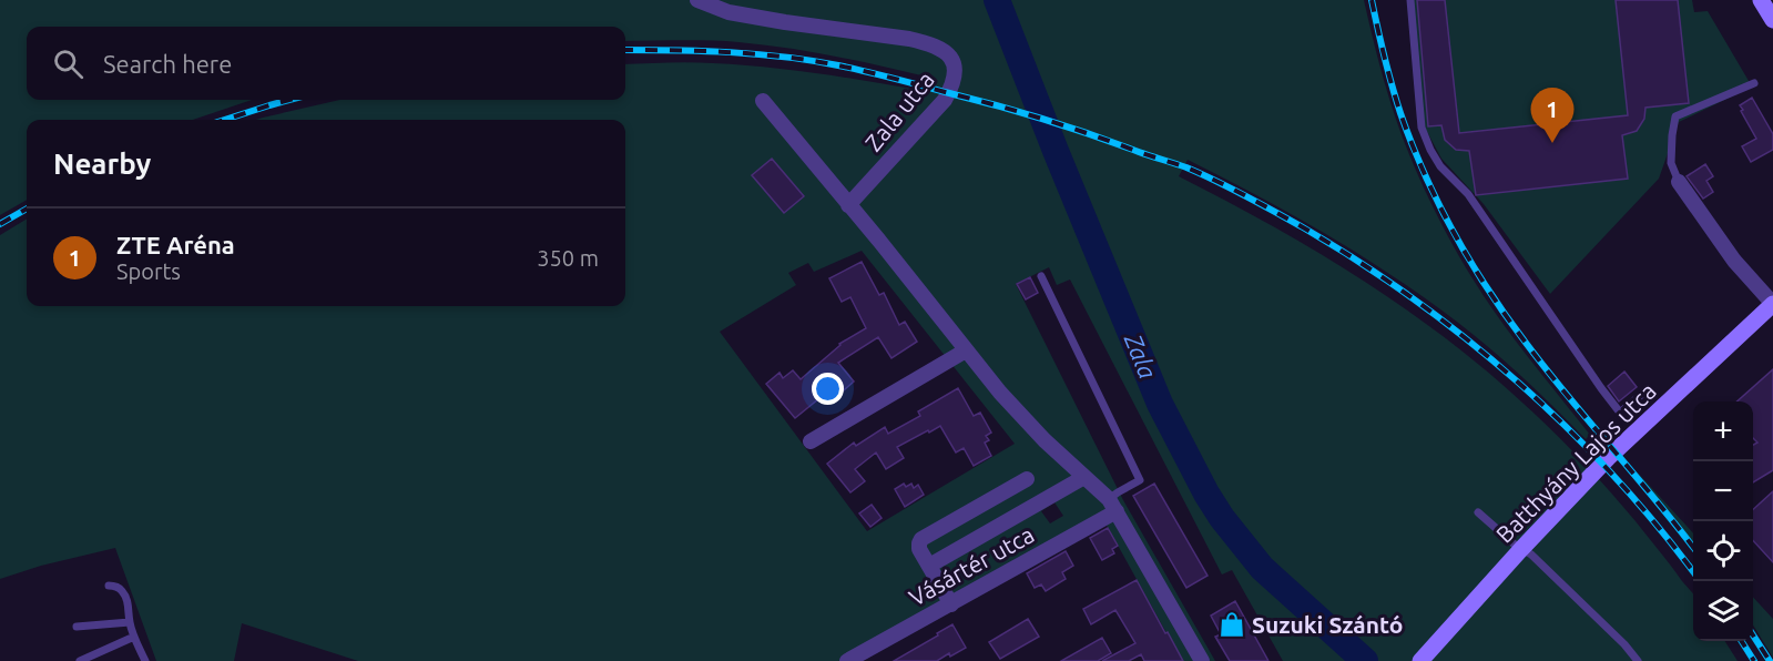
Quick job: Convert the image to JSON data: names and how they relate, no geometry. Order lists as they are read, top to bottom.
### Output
{
  "streets": {
    "street": ["Zala utca", "Batthyány Lajos utca", "Vásártér utca"]
  },
  "water": ["Zala"],
  "places": {
    "shop": ["Suzuki Szántó"]
  },
  "page": {
    "search": "Search here",
    "pins": "1",
    "heading": "Nearby",
    "list": [
      {
        "mark": "1",
        "name": "ZTE Aréna",
        "note": "Sports",
        "value": "350 m"
      }
    ],
    "map_buttons": ["+", "−"]
  }
}
